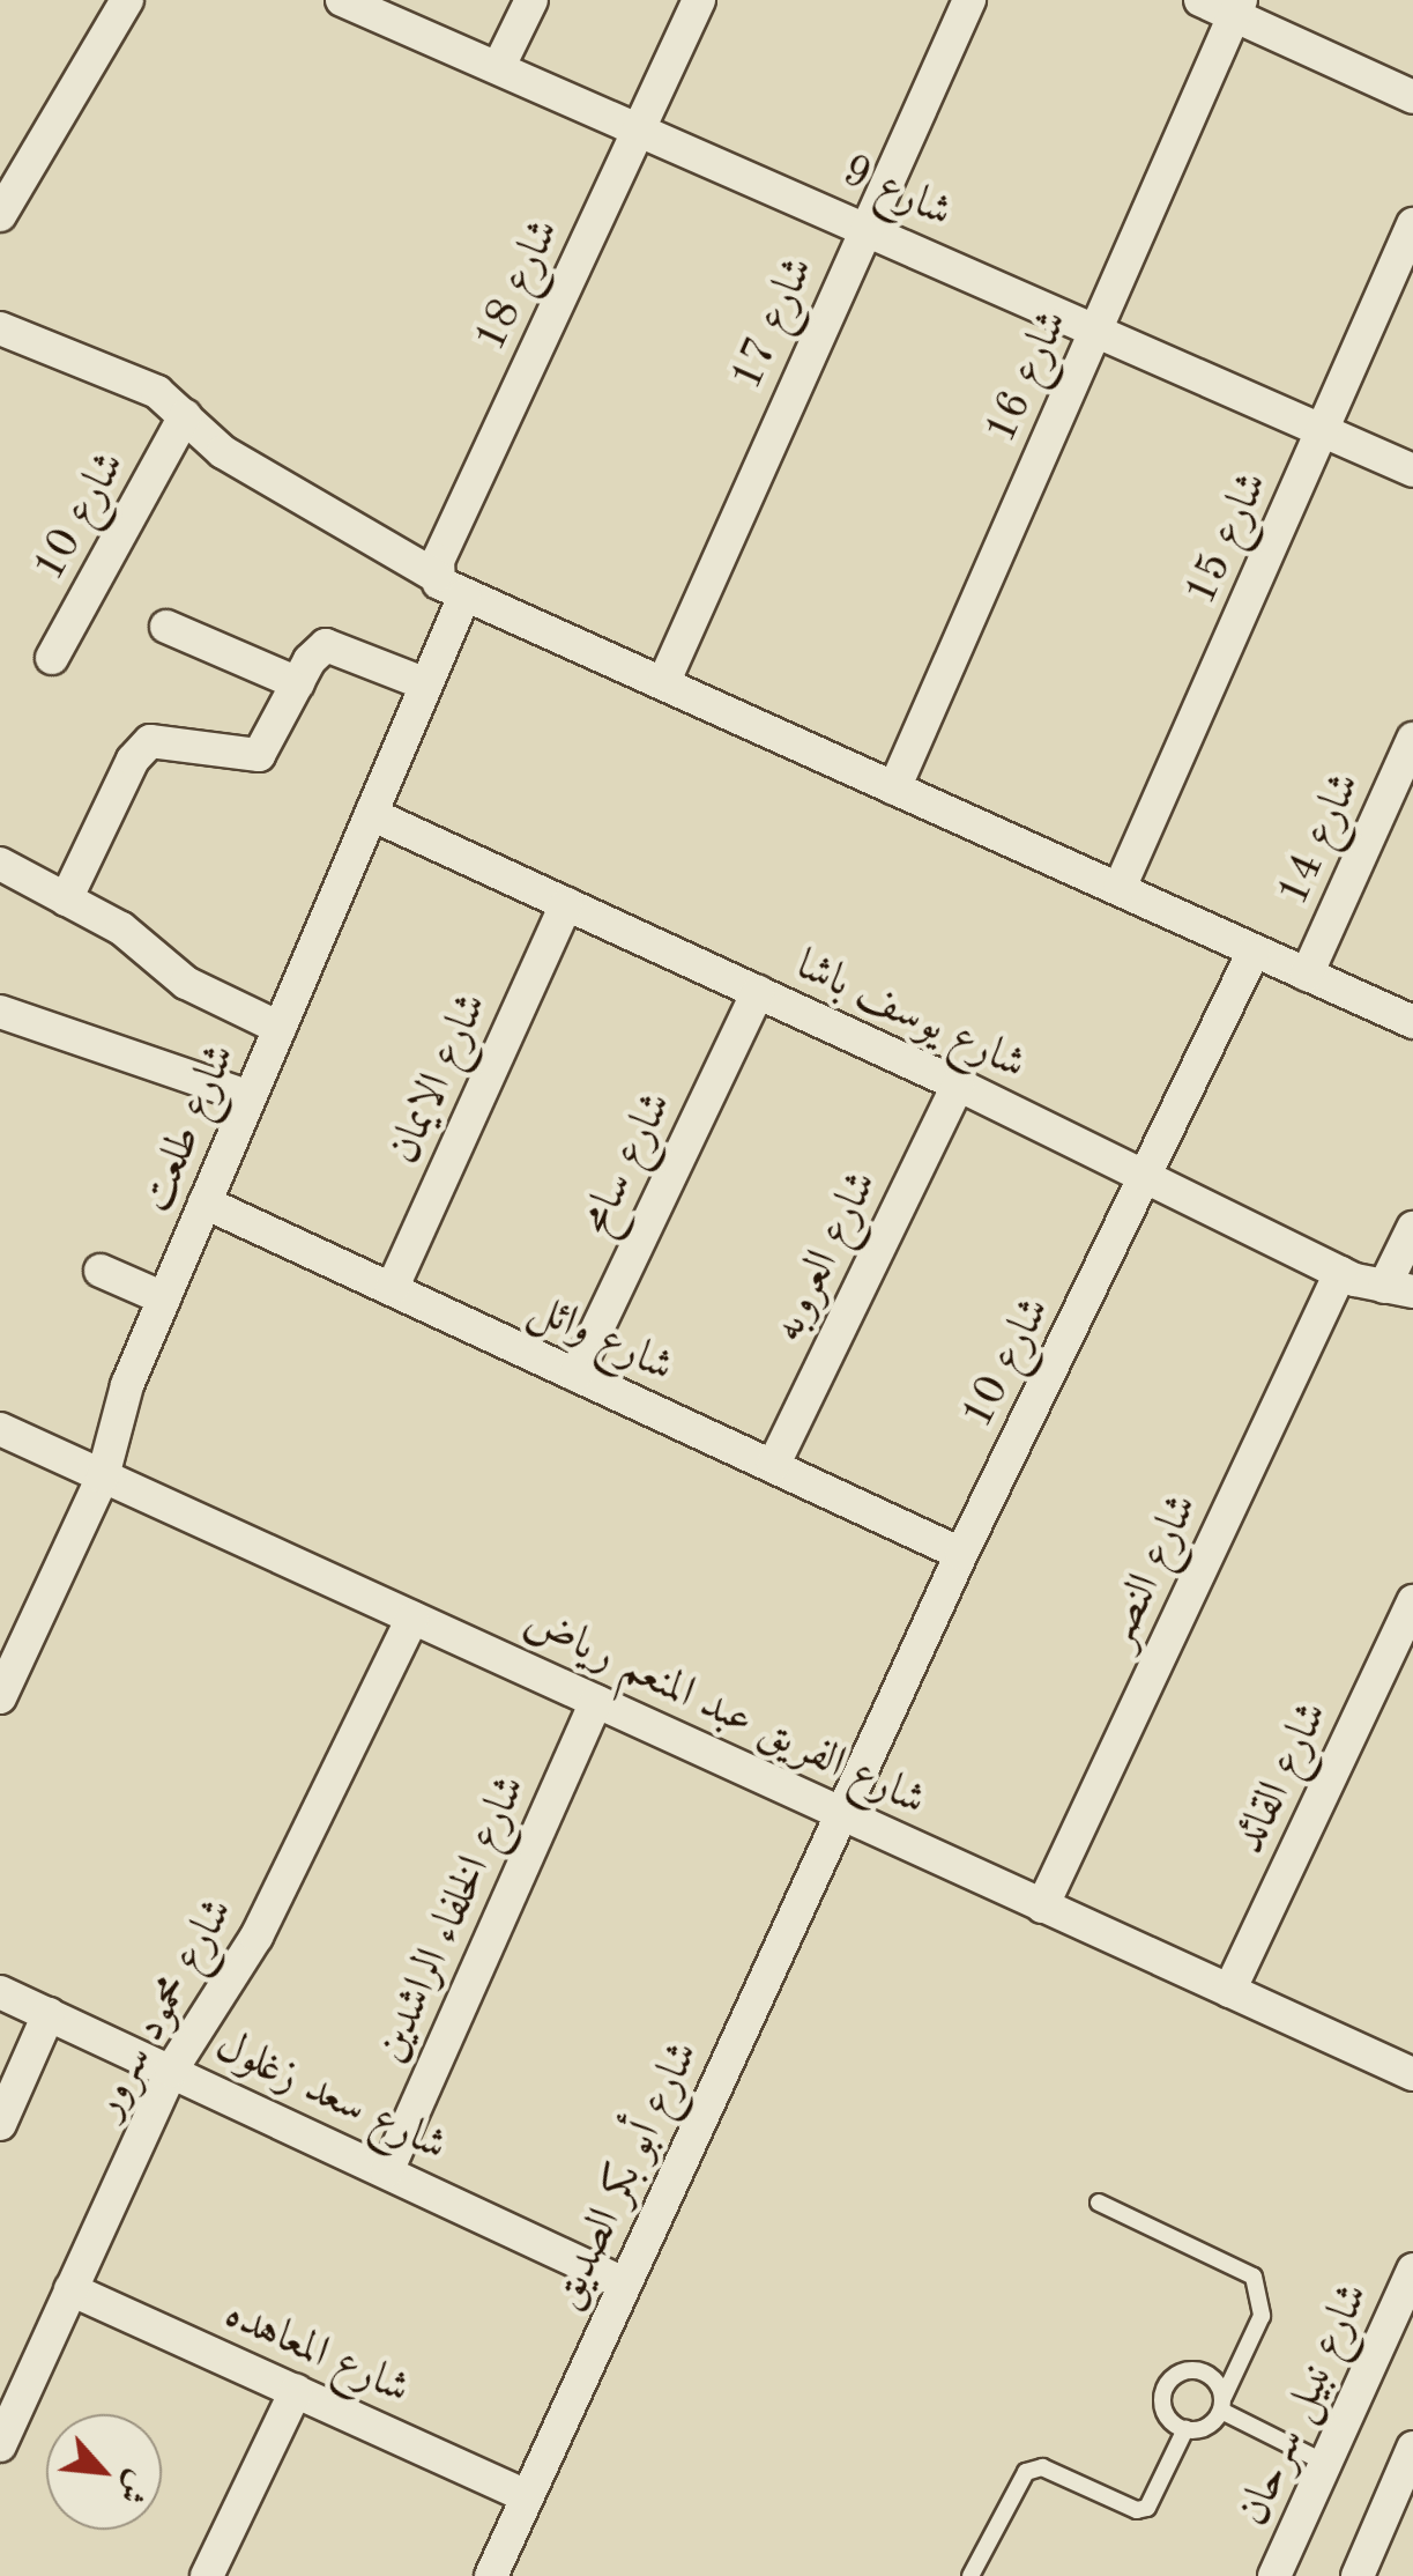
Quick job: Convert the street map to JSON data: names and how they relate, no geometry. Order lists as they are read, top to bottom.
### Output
{
  "streets": {
    "street": [
      "شارع 9",
      "شارع 18",
      "شارع 17",
      "شارع 16",
      "شارع 10",
      "شارع 15",
      "شارع 14",
      "شارع يوسف باشا",
      "شارع الايمان",
      "شارع طلعت",
      "شارع سامح",
      "شارع العروبه",
      "شارع وائل",
      "شارع النصر",
      "شارع الفريق عبد المنعم رياض",
      "شارع القائد",
      "شارع الخلفاء الراشدين",
      "شارع محمود سرور",
      "شارع سعد زغلول",
      "شارع أبو بكر الصديق",
      "شارع المعاهده",
      "شارع نبيل سرحان"
    ]
  },
  "crossings": [
    ["شارع 9", "شارع 18"],
    ["شارع 9", "شارع 17"],
    ["شارع 9", "شارع 16"],
    ["شارع 9", "شارع 15"],
    ["شارع 10", "شارع يوسف باشا"],
    ["شارع 10", "شارع وائل"],
    ["شارع 10", "شارع الفريق عبد المنعم رياض"],
    ["شارع 10", "شارع أبو بكر الصديق"],
    ["شارع يوسف باشا", "شارع الايمان"],
    ["شارع يوسف باشا", "شارع طلعت"],
    ["شارع يوسف باشا", "شارع سامح"],
    ["شارع يوسف باشا", "شارع العروبه"],
    ["شارع يوسف باشا", "شارع النصر"],
    ["شارع الايمان", "شارع وائل"],
    ["شارع طلعت", "شارع وائل"],
    ["شارع طلعت", "شارع الفريق عبد المنعم رياض"],
    ["شارع سامح", "شارع وائل"],
    ["شارع العروبه", "شارع وائل"],
    ["شارع النصر", "شارع الفريق عبد المنعم رياض"],
    ["شارع الفريق عبد المنعم رياض", "شارع القائد"],
    ["شارع الفريق عبد المنعم رياض", "شارع الخلفاء الراشدين"],
    ["شارع الفريق عبد المنعم رياض", "شارع محمود سرور"],
    ["شارع الفريق عبد المنعم رياض", "شارع أبو بكر الصديق"],
    ["شارع الخلفاء الراشدين", "شارع سعد زغلول"],
    ["شارع محمود سرور", "شارع سعد زغلول"],
    ["شارع محمود سرور", "شارع المعاهده"],
    ["شارع سعد زغلول", "شارع أبو بكر الصديق"],
    ["شارع أبو بكر الصديق", "شارع المعاهده"]
  ],
  "north": "bottom right"
}
